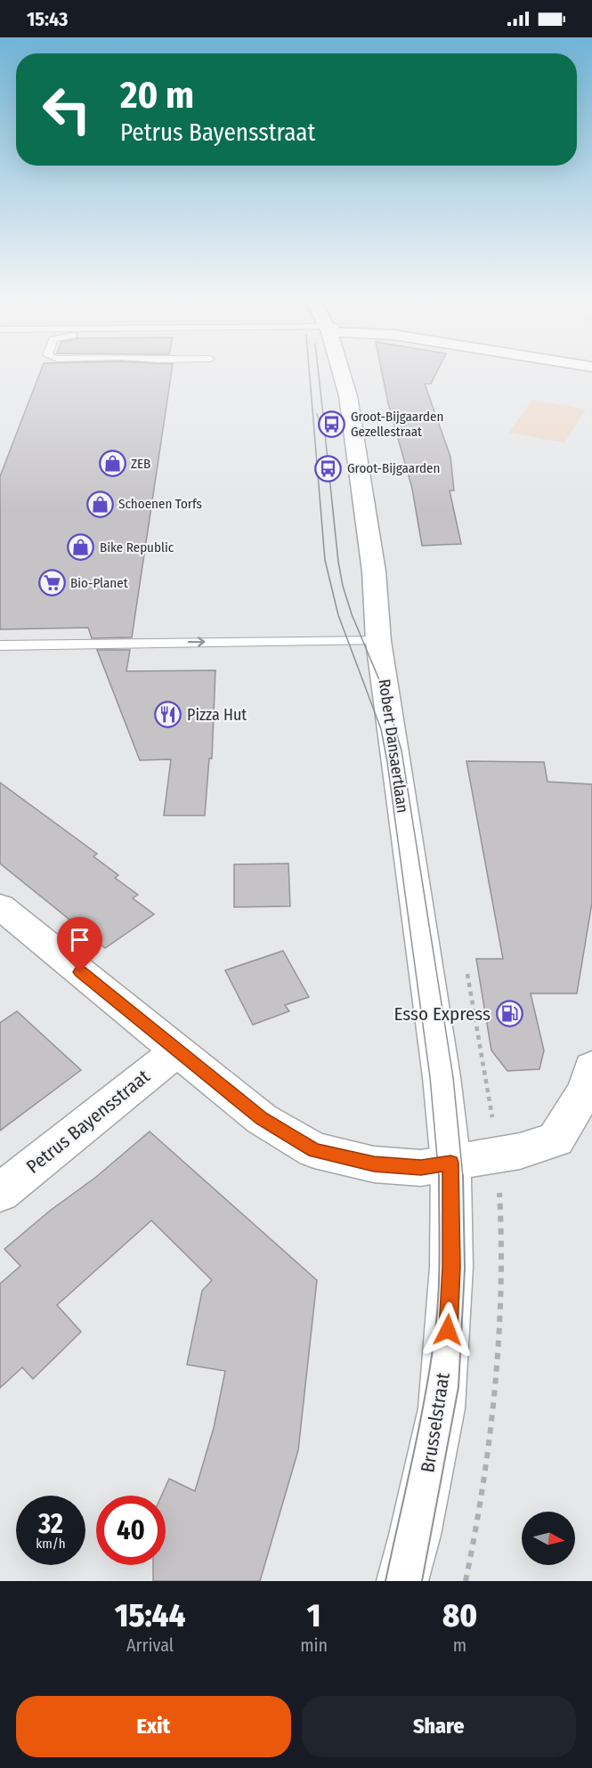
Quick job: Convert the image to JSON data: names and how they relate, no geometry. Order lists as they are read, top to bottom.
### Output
{
  "streets": {
    "street": ["Robert Dansaertlaan", "Petrus Bayensstraat", "Brusselstraat"]
  },
  "crossings": [
    ["Robert Dansaertlaan", "Brusselstraat"]
  ],
  "places": {
    "bus stop": ["Groot-Bijgaarden Gezellestraat", "Groot-Bijgaarden"],
    "shop": ["ZEB", "Schoenen Torfs", "Bike Republic"],
    "supermarket": ["Bio-Planet"],
    "restaurant": ["Pizza Hut"],
    "fuel station": ["Esso Express"]
  },
  "north": "right",
  "page": {
    "status": "15:43",
    "turn": ["20 m", "Petrus Bayensstraat"],
    "speed": "32 km/h",
    "limit": "40",
    "eta": [
      "15:44",
      "Arrival",
      "1",
      "min",
      "80",
      "m"
    ],
    "buttons": ["Exit", "Share"]
  }
}
